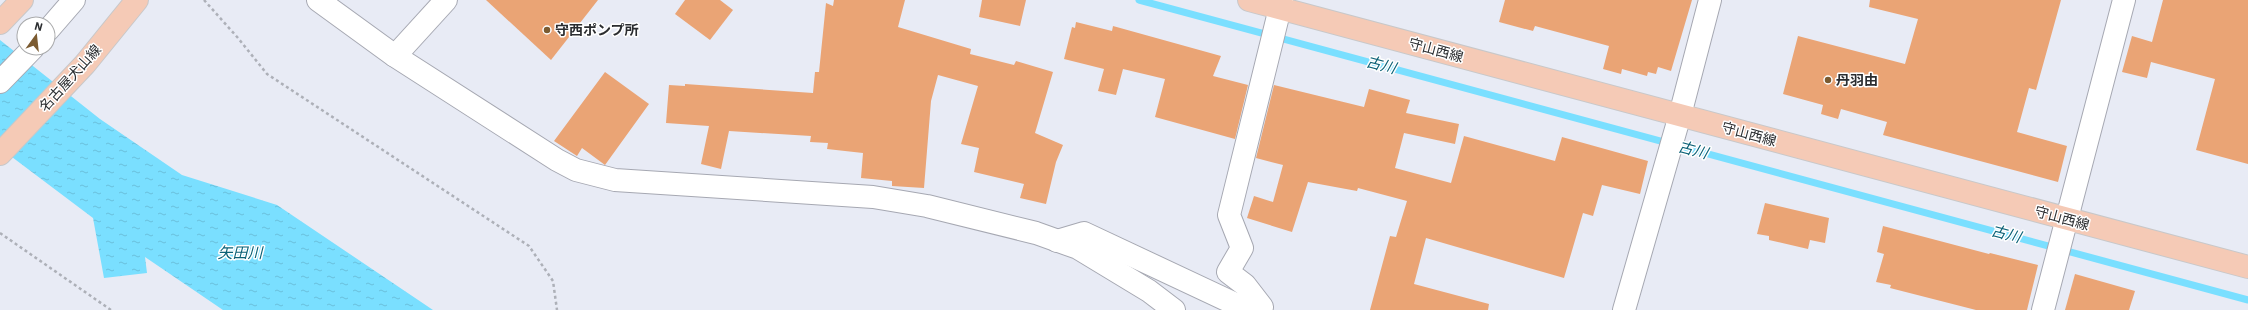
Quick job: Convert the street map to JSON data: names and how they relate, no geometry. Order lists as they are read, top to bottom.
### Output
{
  "streets": {
    "main road": ["守山西線", "名古屋犬山線"]
  },
  "water": ["古川", "矢田川"],
  "places": ["守西ポンプ所", "丹羽由"],
  "north": "top"
}
